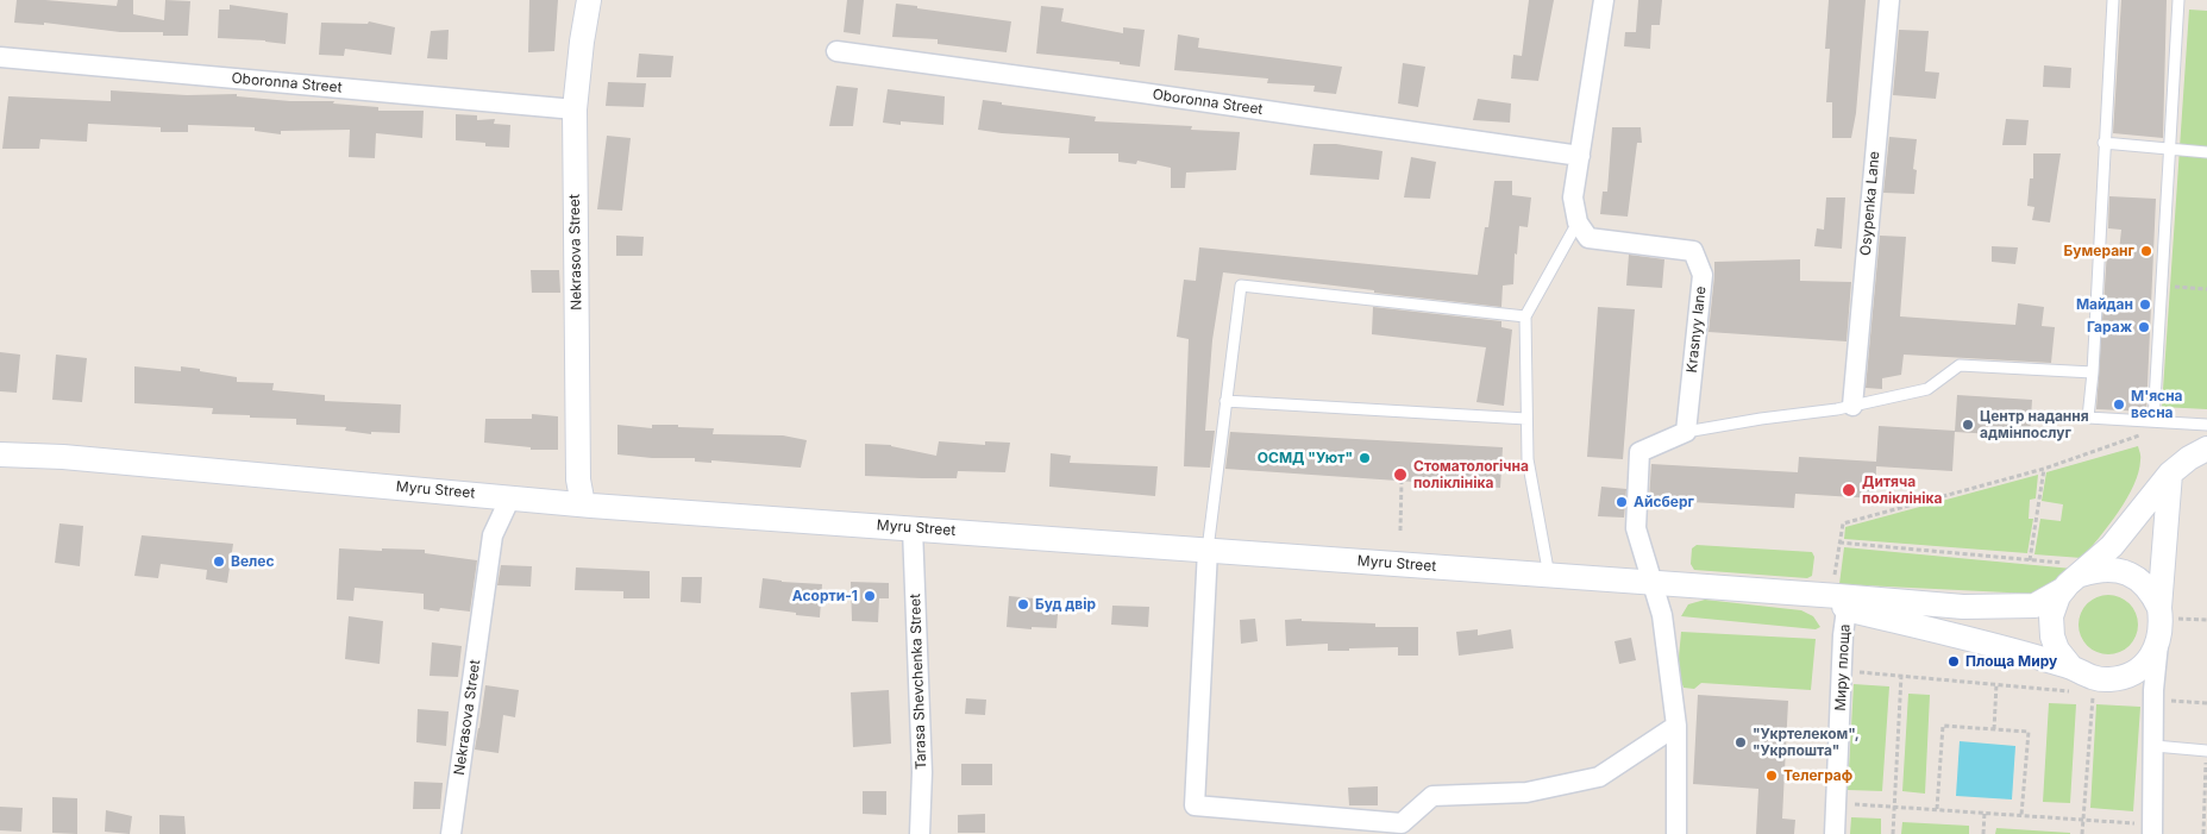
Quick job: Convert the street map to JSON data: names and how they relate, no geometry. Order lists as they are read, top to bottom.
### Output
{
  "streets": {
    "street": [
      "Oboronna Street",
      "Osypenka Lane",
      "Nekrasova Street",
      "Krasnyy lane",
      "Myru Street",
      "Миру площа",
      "Tarasa Shevchenka Street"
    ]
  },
  "crossings": [
    ["Oboronna Street", "Nekrasova Street"],
    ["Nekrasova Street", "Myru Street"],
    ["Myru Street", "Миру площа"],
    ["Myru Street", "Tarasa Shevchenka Street"]
  ],
  "places": [
    "Бумеранг",
    "Майдан",
    "Гараж",
    "М'ясна весна",
    "Центр надання адмінпослуг",
    "ОСМД \"Уют\"",
    "Стоматологічна поліклініка",
    "Дитяча поліклініка",
    "Айсберг",
    "Велес",
    "Асорти-1",
    "Буд двір",
    "Площа Миру",
    "\"Укртелеком\", \"Укрпошта\"",
    "Телеграф"
  ]
}
